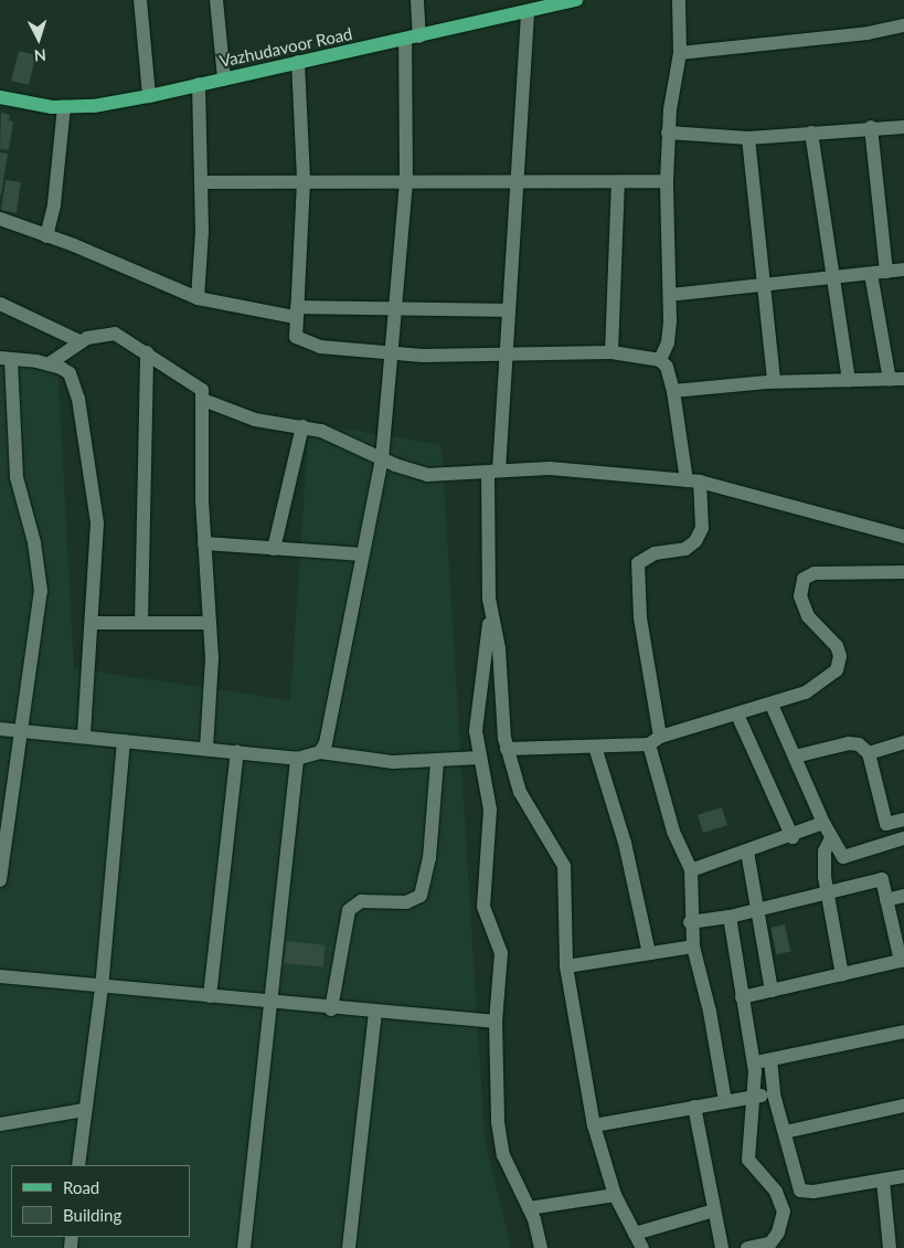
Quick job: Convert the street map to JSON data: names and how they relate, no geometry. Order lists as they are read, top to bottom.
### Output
{
  "streets": {
    "main road": ["Vazhudavoor Road"]
  },
  "legend": ["Road", "Building"],
  "north": "bottom"
}
